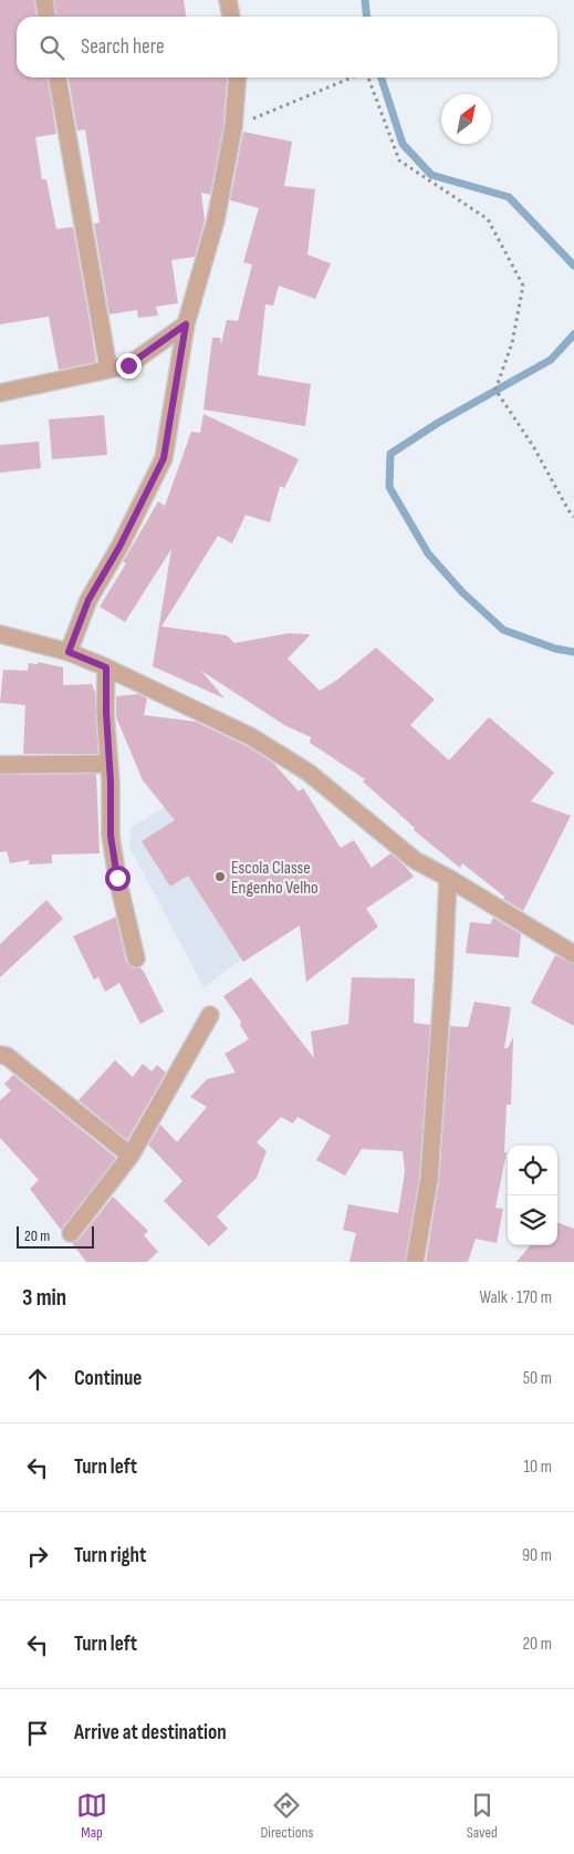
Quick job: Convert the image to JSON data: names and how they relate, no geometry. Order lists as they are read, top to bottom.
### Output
{
  "places": ["Escola Classe Engenho Velho"],
  "scale_bar": "20 m",
  "north": "top right",
  "page": {
    "search": "Search here",
    "scale": "20 m",
    "heading": ["3 min", "Walk · 170 m"],
    "list": [
      ["Continue", "50 m"],
      ["Turn left", "10 m"],
      ["Turn right", "90 m"],
      ["Turn left", "20 m"],
      "Arrive at destination"
    ],
    "nav": ["Map", "Directions", "Saved"]
  }
}
